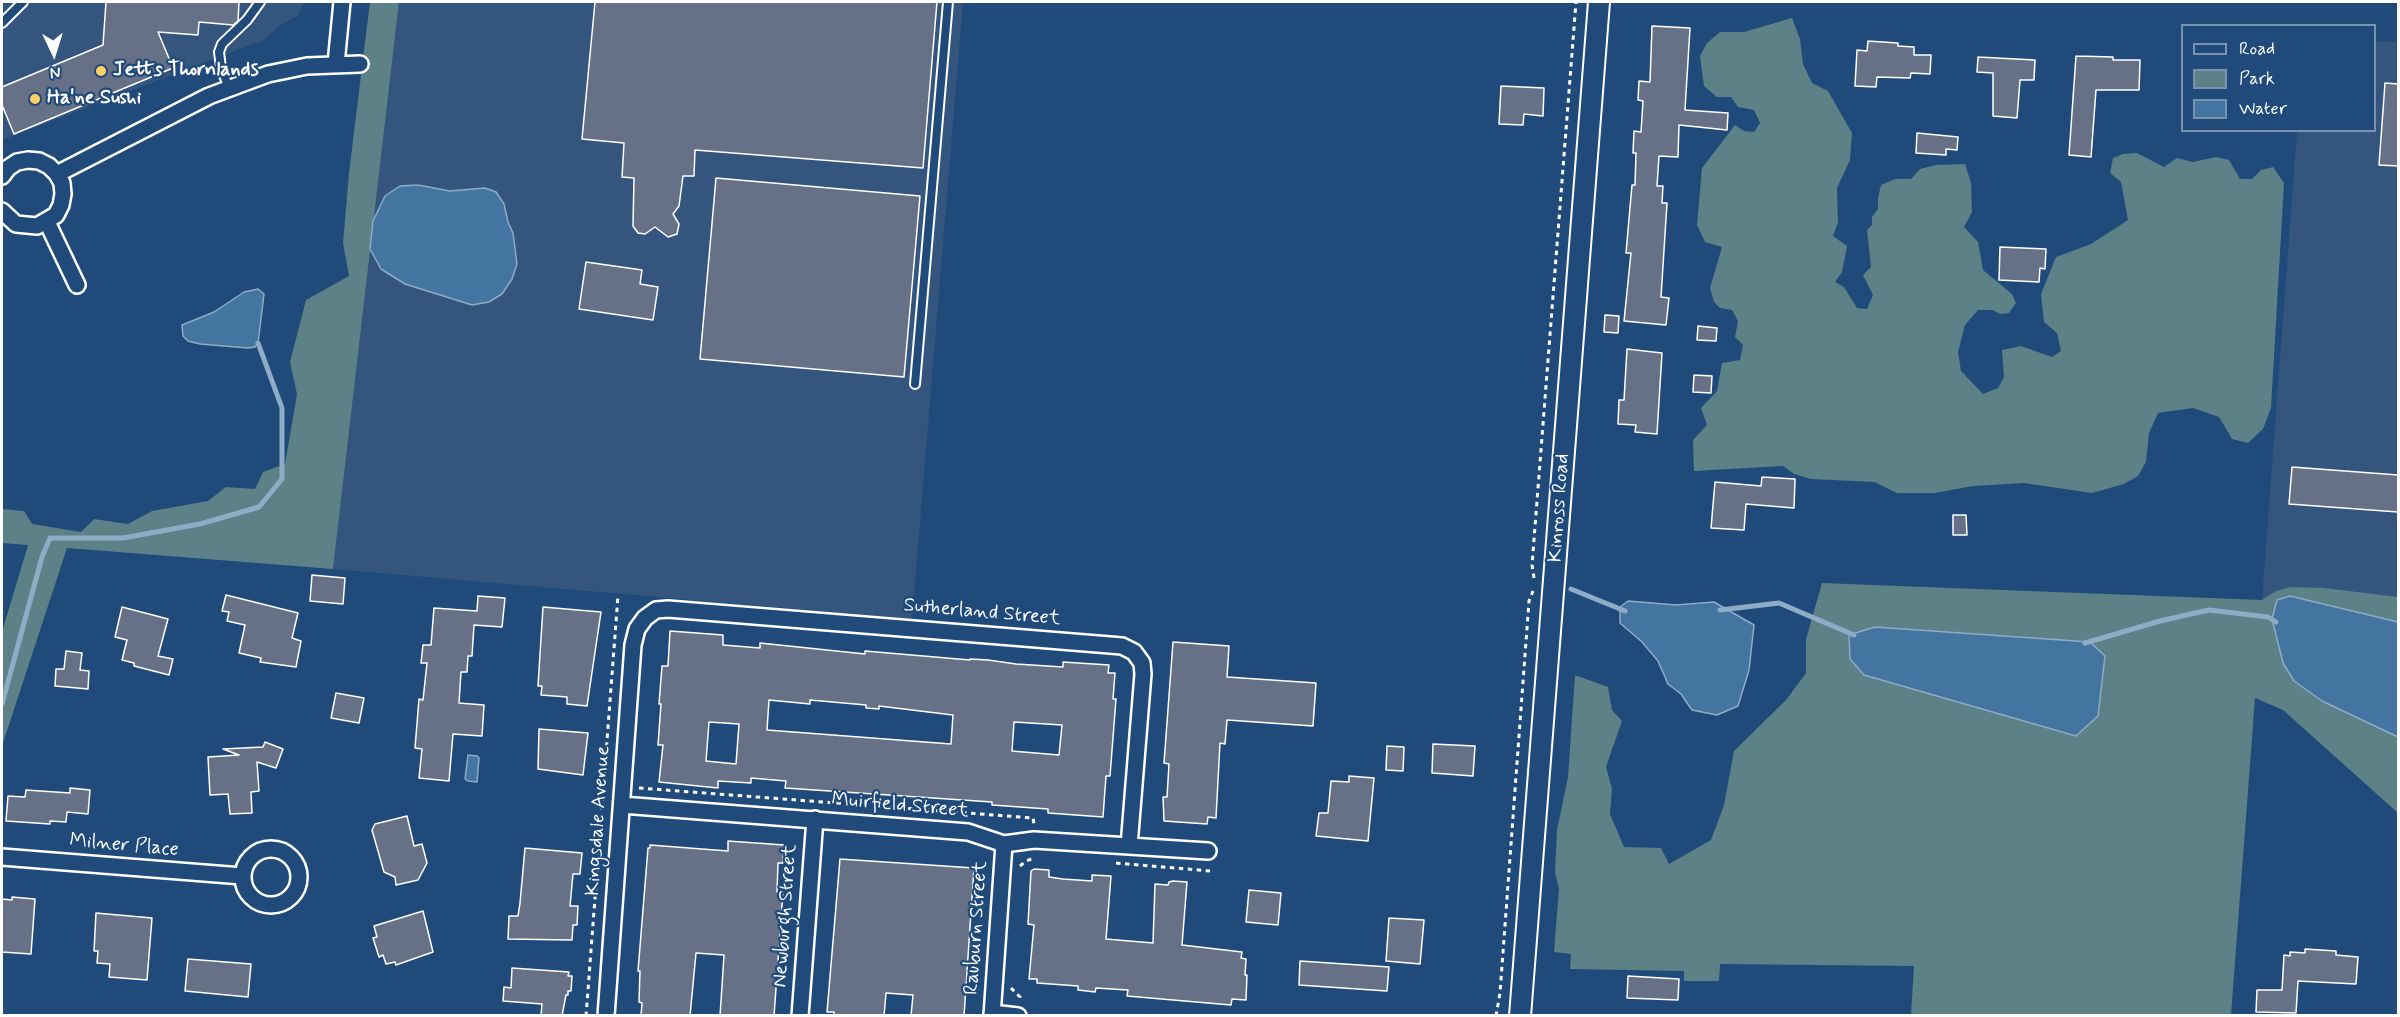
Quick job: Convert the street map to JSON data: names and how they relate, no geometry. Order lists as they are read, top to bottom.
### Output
{
  "streets": {
    "street": [
      "Kinross Road",
      "Sutherland Street",
      "Muirfield Street",
      "Kingsdale Avenue",
      "Milner Place",
      "Newburgh Street",
      "Rauburn Street"
    ]
  },
  "crossings": [
    ["Sutherland Street", "Muirfield Street"],
    ["Sutherland Street", "Kingsdale Avenue"],
    ["Muirfield Street", "Kingsdale Avenue"],
    ["Muirfield Street", "Newburgh Street"],
    ["Muirfield Street", "Rauburn Street"]
  ],
  "places": ["Jetts Thornlands", "Ha'ne Sushi"],
  "legend": ["Road", "Park", "Water"],
  "north": "bottom"
}
